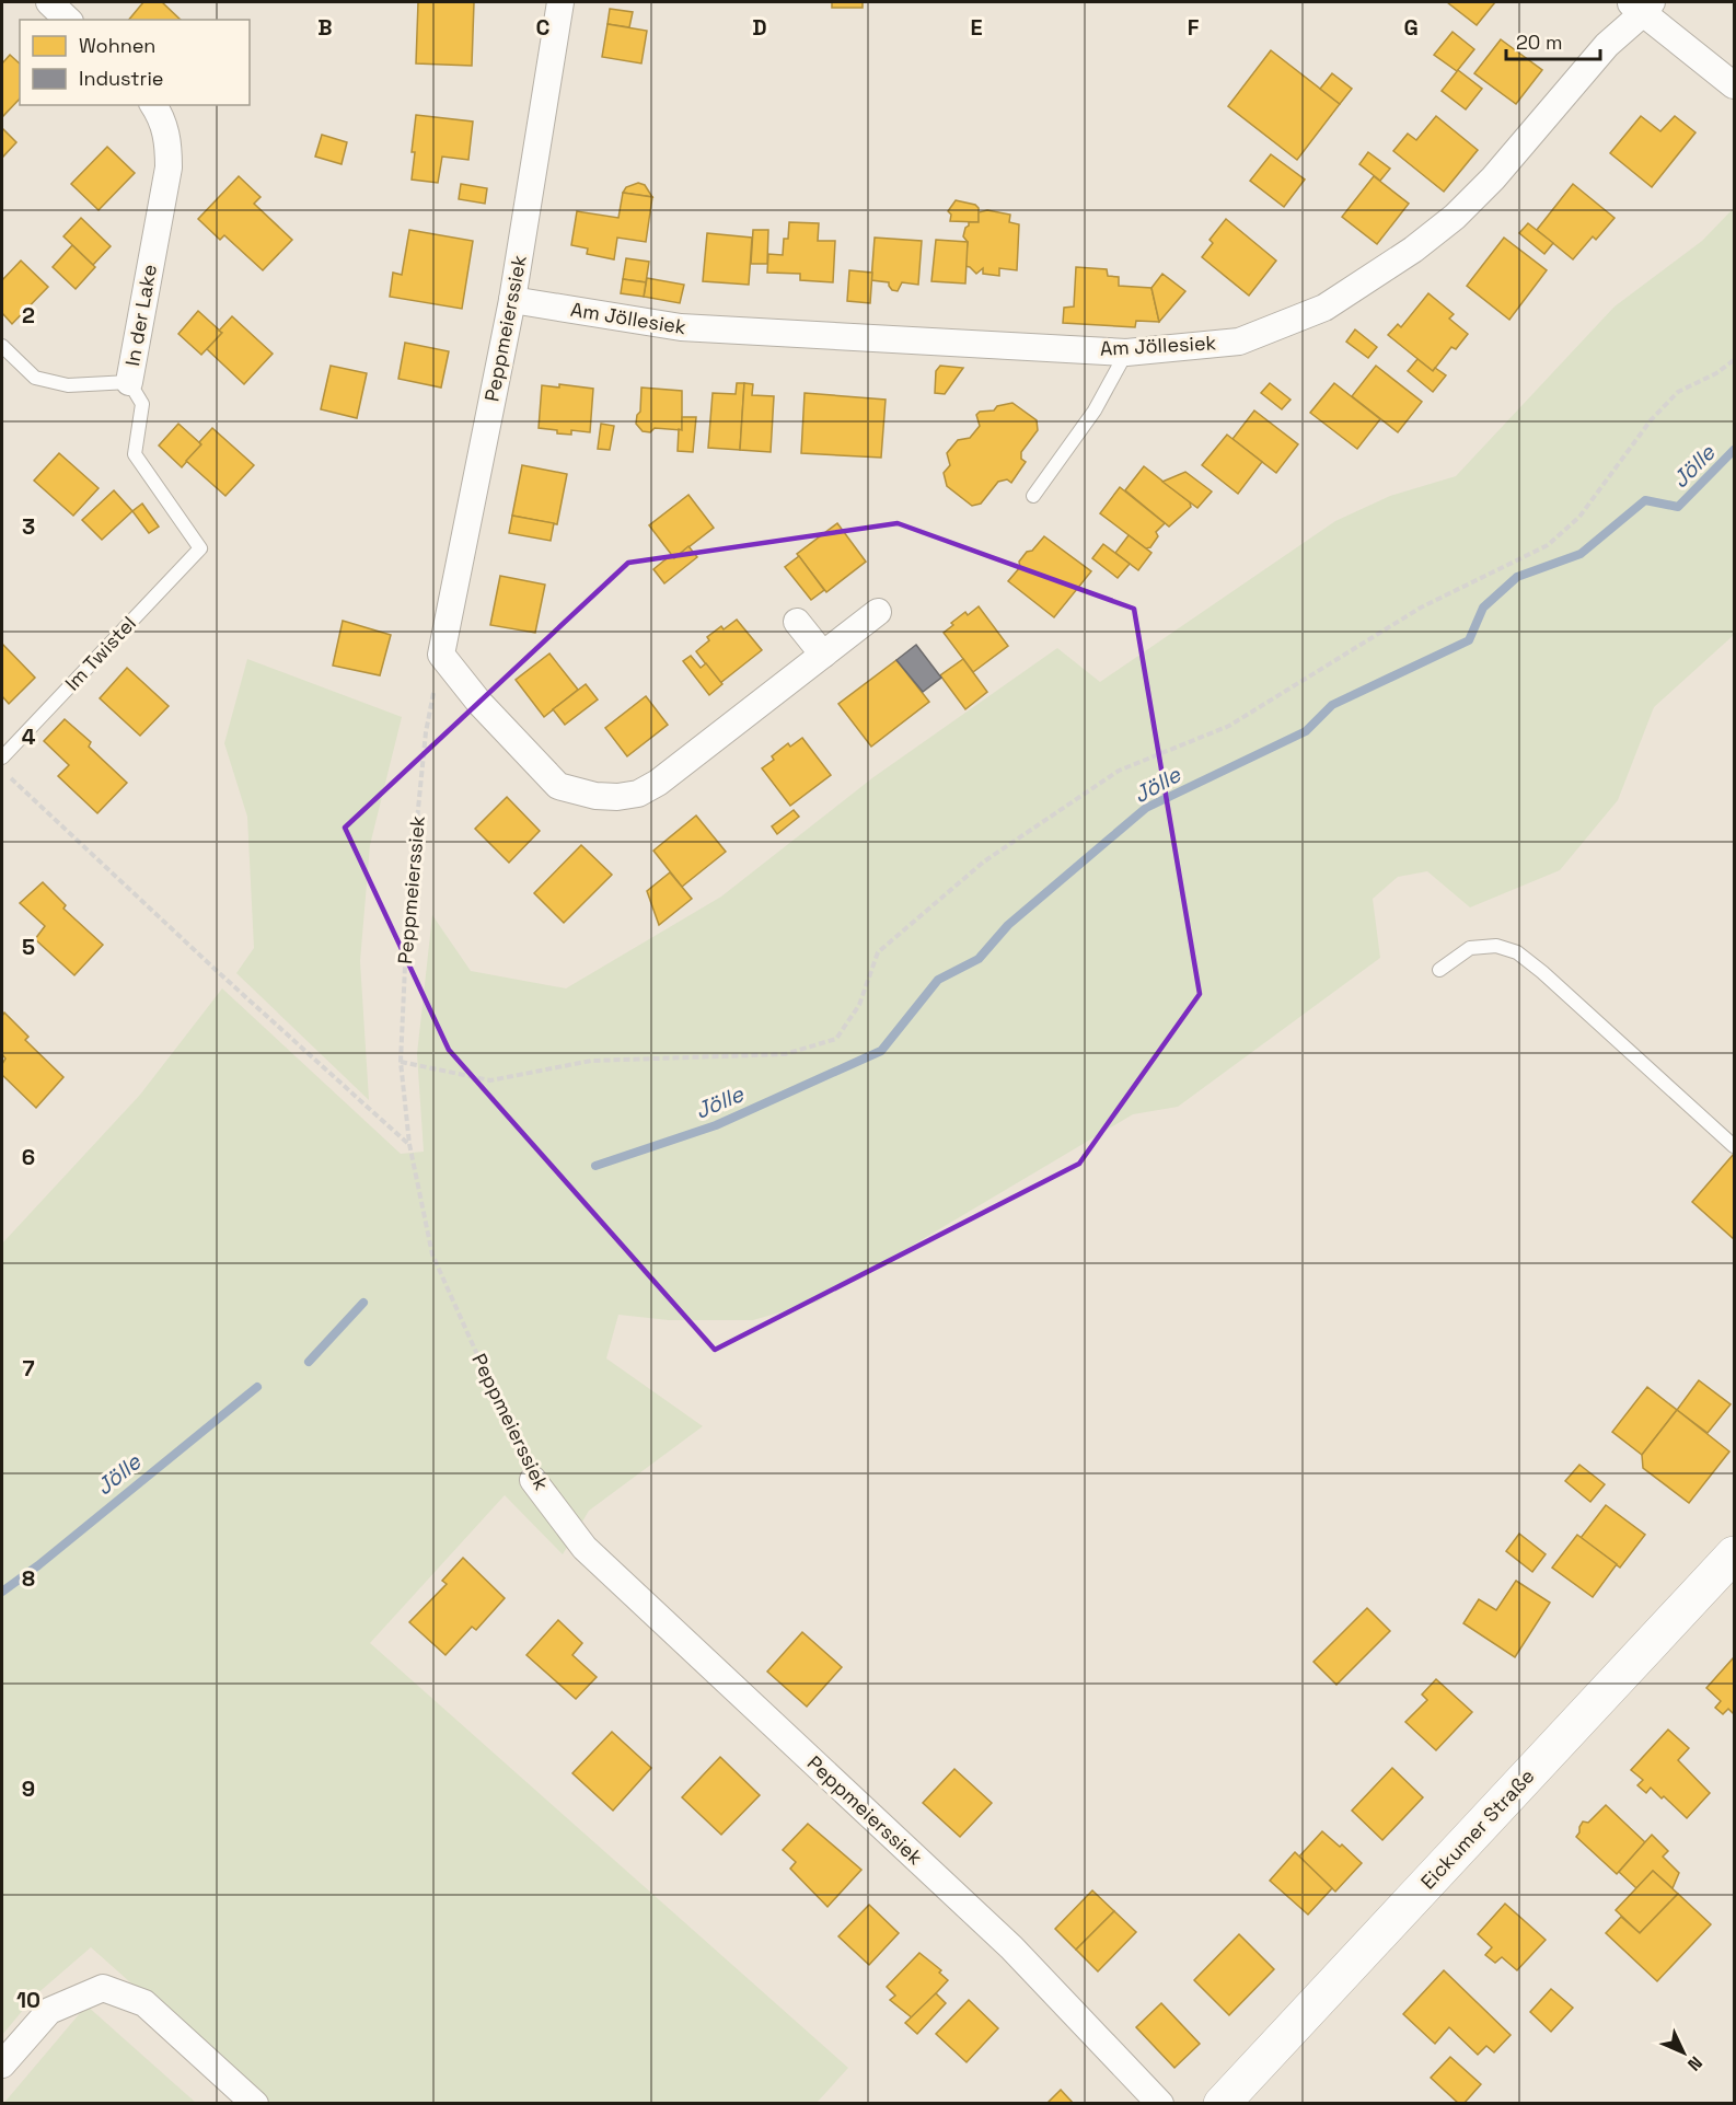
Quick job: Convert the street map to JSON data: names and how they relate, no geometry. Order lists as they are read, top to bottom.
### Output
{
  "streets": {
    "main road": ["Eickumer Straße"],
    "street": ["In der Lake", "Am Jöllesiek", "Peppmeierssiek"],
    "lane": ["Im Twistel"]
  },
  "crossings": [
    ["In der Lake", "Im Twistel"],
    ["Am Jöllesiek", "Peppmeierssiek"]
  ],
  "water": ["Jölle"],
  "legend": ["Wohnen", "Industrie"],
  "scale_bar": "20 m",
  "north": "bottom right",
  "grid": {
    "columns": [
      "B",
      "C",
      "D",
      "E",
      "F",
      "G"
    ],
    "rows": [
      "2",
      "3",
      "4",
      "5",
      "6",
      "7",
      "8",
      "9",
      "10"
    ]
  }
}
